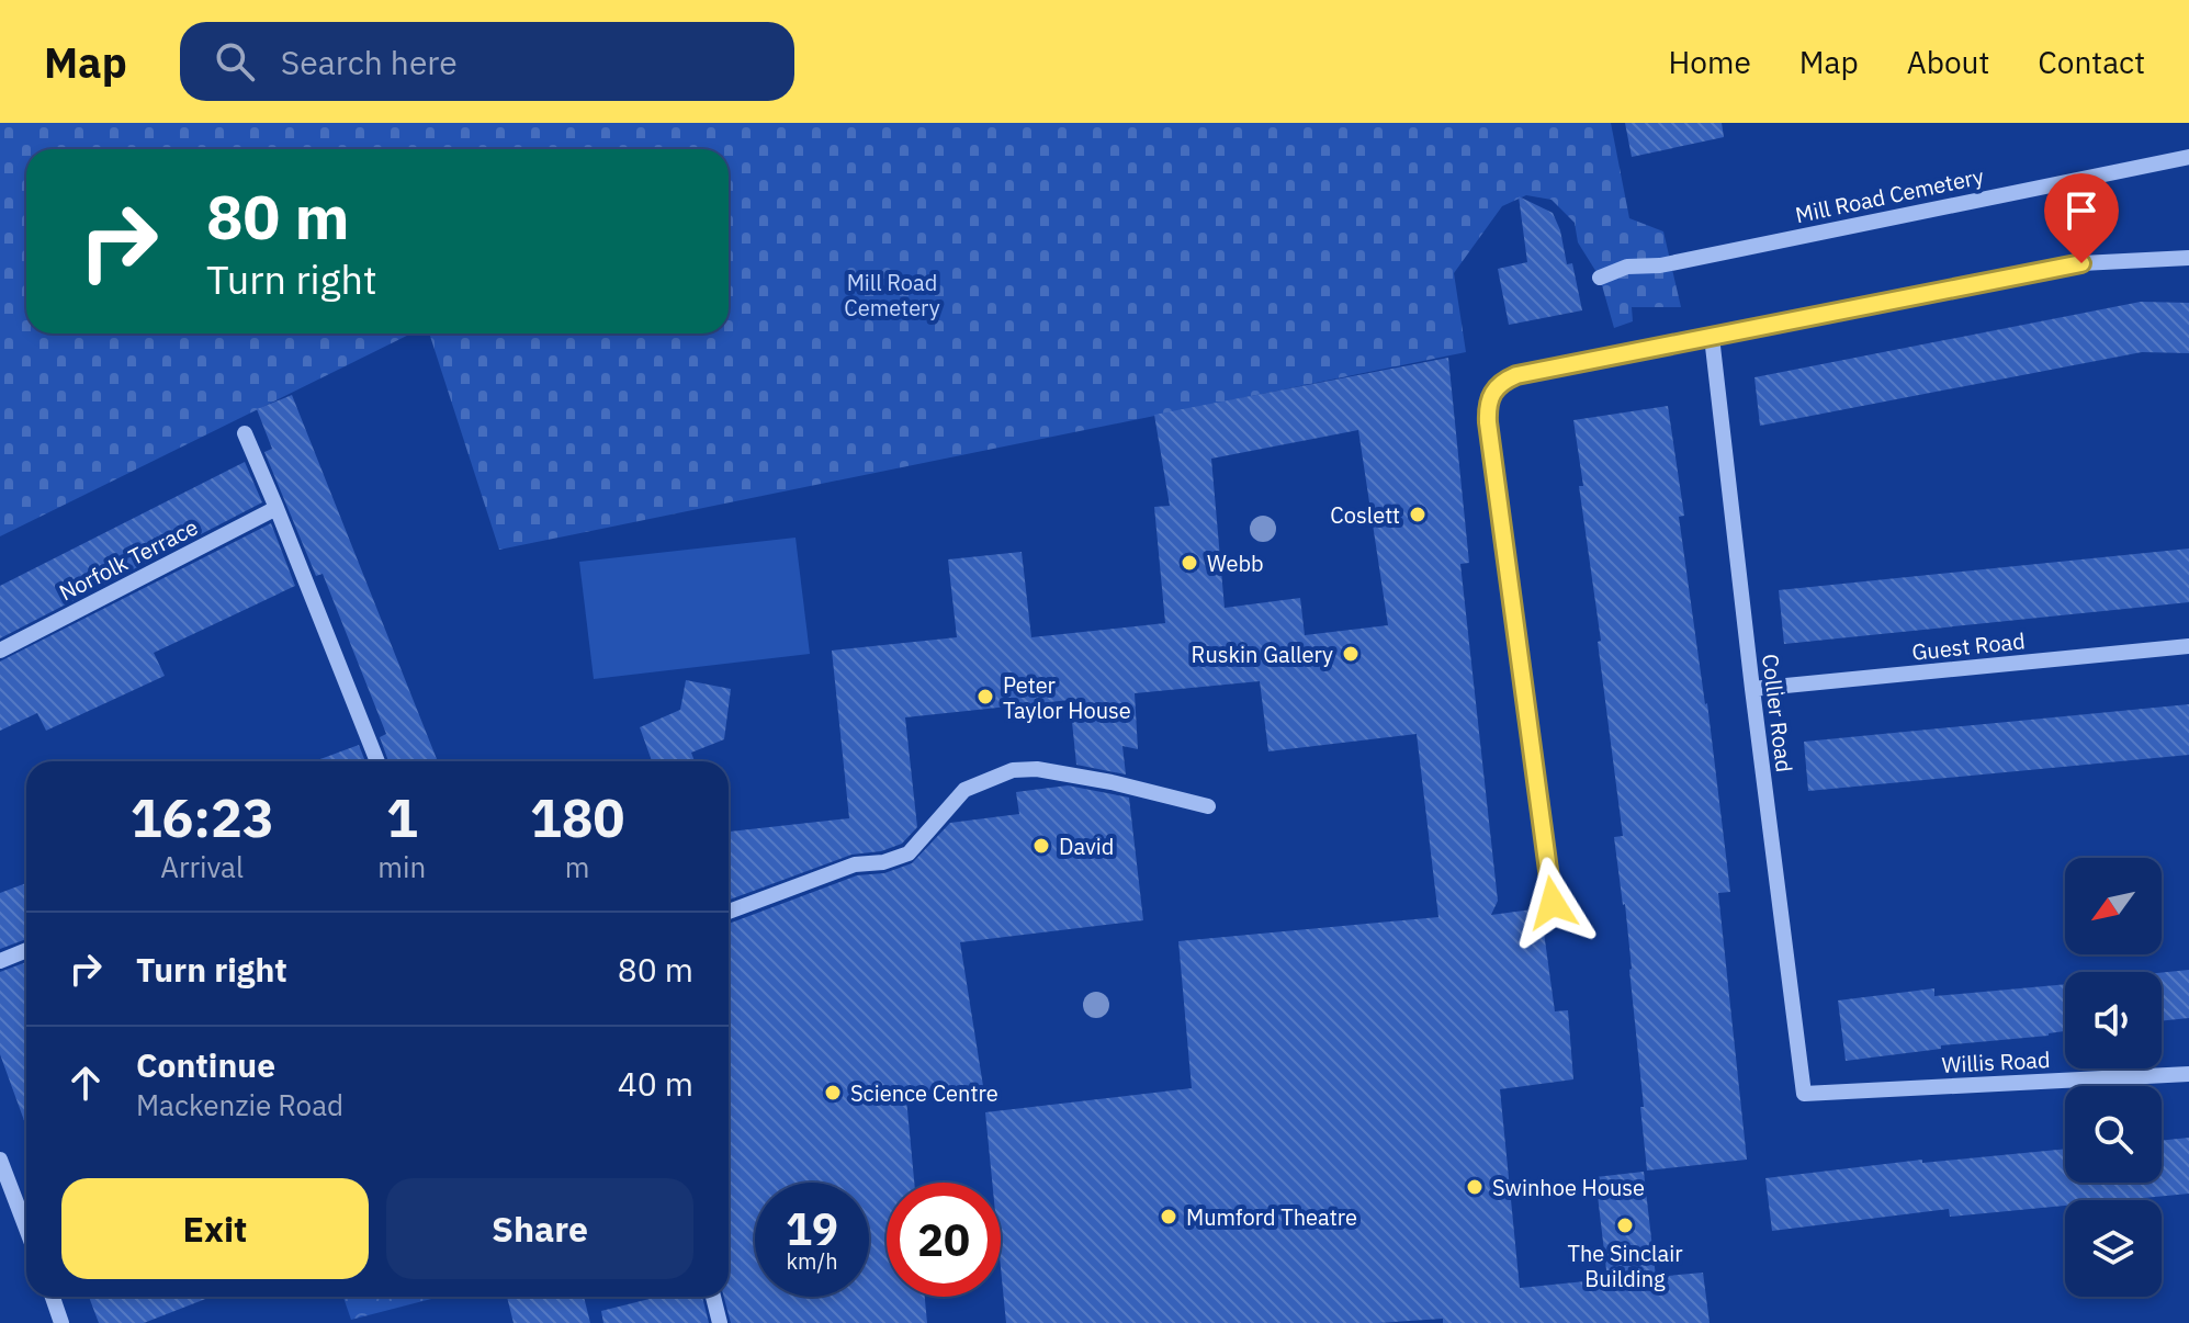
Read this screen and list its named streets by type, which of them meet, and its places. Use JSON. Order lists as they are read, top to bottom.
{
  "streets": {
    "street": [
      "Mill Road Cemetery",
      "Norfolk Terrace",
      "Guest Road",
      "Collier Road",
      "Willis Road"
    ]
  },
  "crossings": [
    ["Guest Road", "Collier Road"],
    ["Collier Road", "Willis Road"]
  ],
  "parks": ["Mill Road Cemetery"],
  "places": [
    "Coslett",
    "Webb",
    "Ruskin Gallery",
    "Peter Taylor House",
    "David",
    "Science Centre",
    "Swinhoe House",
    "Mumford Theatre",
    "The Sinclair Building"
  ],
  "north": "bottom left",
  "page": {
    "header": "Map",
    "search": "Search here",
    "nav": [
      "Home",
      "Map",
      "About",
      "Contact"
    ],
    "turn": ["80 m", "Turn right"],
    "eta": [
      "16:23",
      "Arrival",
      "1",
      "min",
      "180",
      "m"
    ],
    "list": [
      {
        "name": "Turn right",
        "value": "80 m"
      },
      {
        "name": "Continue",
        "note": "Mackenzie Road",
        "value": "40 m"
      }
    ],
    "buttons": ["Exit", "Share"],
    "speed": "19 km/h",
    "limit": "20"
  }
}
